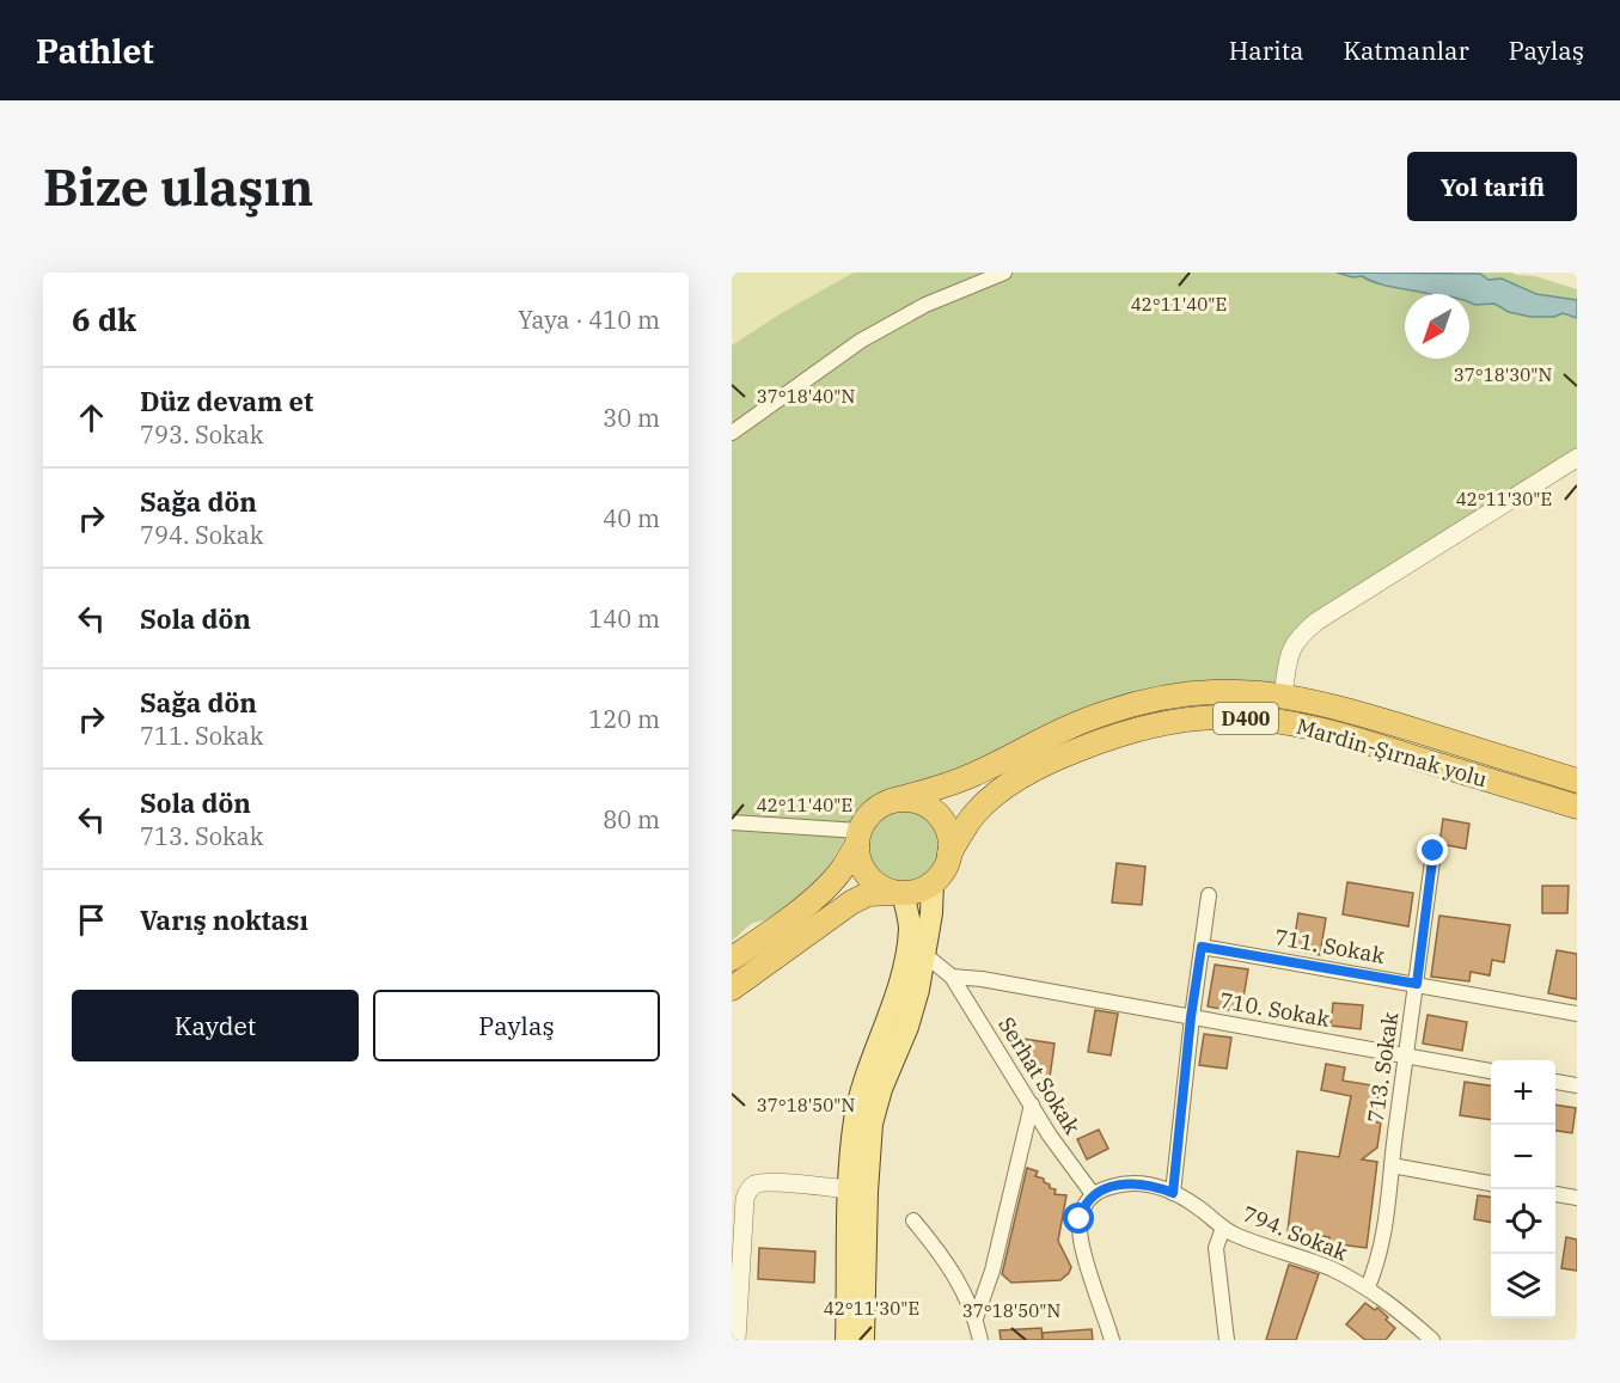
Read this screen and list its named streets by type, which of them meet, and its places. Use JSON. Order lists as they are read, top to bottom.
{
  "streets": {
    "highway": ["D400", "Mardin-Şırnak yolu"],
    "street": [
      "711. Sokak",
      "710. Sokak",
      "713. Sokak",
      "Serhat Sokak",
      "794. Sokak"
    ]
  },
  "crossings": [
    ["711. Sokak", "713. Sokak"],
    ["710. Sokak", "713. Sokak"],
    ["710. Sokak", "Serhat Sokak"],
    ["713. Sokak", "794. Sokak"],
    ["Serhat Sokak", "794. Sokak"]
  ],
  "north": "bottom left",
  "page": {
    "header": "Pathlet",
    "nav": ["Harita", "Katmanlar", "Paylaş"],
    "buttons": [
      "Yol tarifi",
      ["Kaydet", "Paylaş"]
    ],
    "title": "Bize ulaşın",
    "heading": ["6 dk", "Yaya · 410 m"],
    "list": [
      ["Düz devam et", "793. Sokak", "30 m"],
      ["Sağa dön", "794. Sokak", "40 m"],
      ["Sola dön", "140 m"],
      ["Sağa dön", "711. Sokak", "120 m"],
      ["Sola dön", "713. Sokak", "80 m"],
      "Varış noktası"
    ],
    "map_buttons": ["+", "−"]
  },
  "coordinates": [
    "42°11'40\"E",
    "37°18'30\"N",
    "37°18'40\"N",
    "42°11'30\"E",
    "37°18'50\"N"
  ]
}
